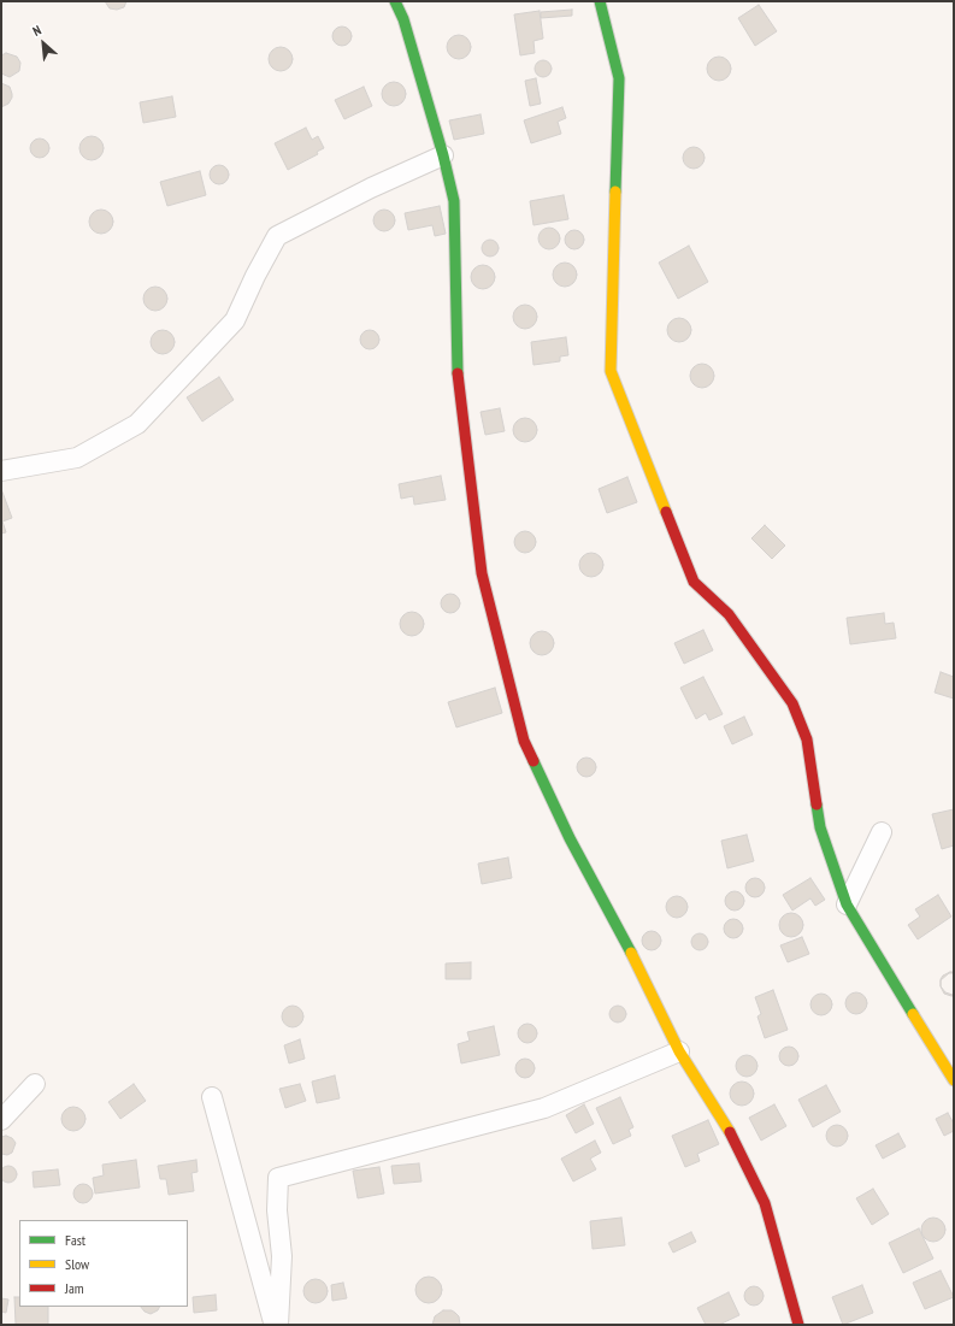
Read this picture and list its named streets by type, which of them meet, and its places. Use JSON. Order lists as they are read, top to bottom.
{
  "legend": ["Fast", "Slow", "Jam"],
  "north": "top left"
}
